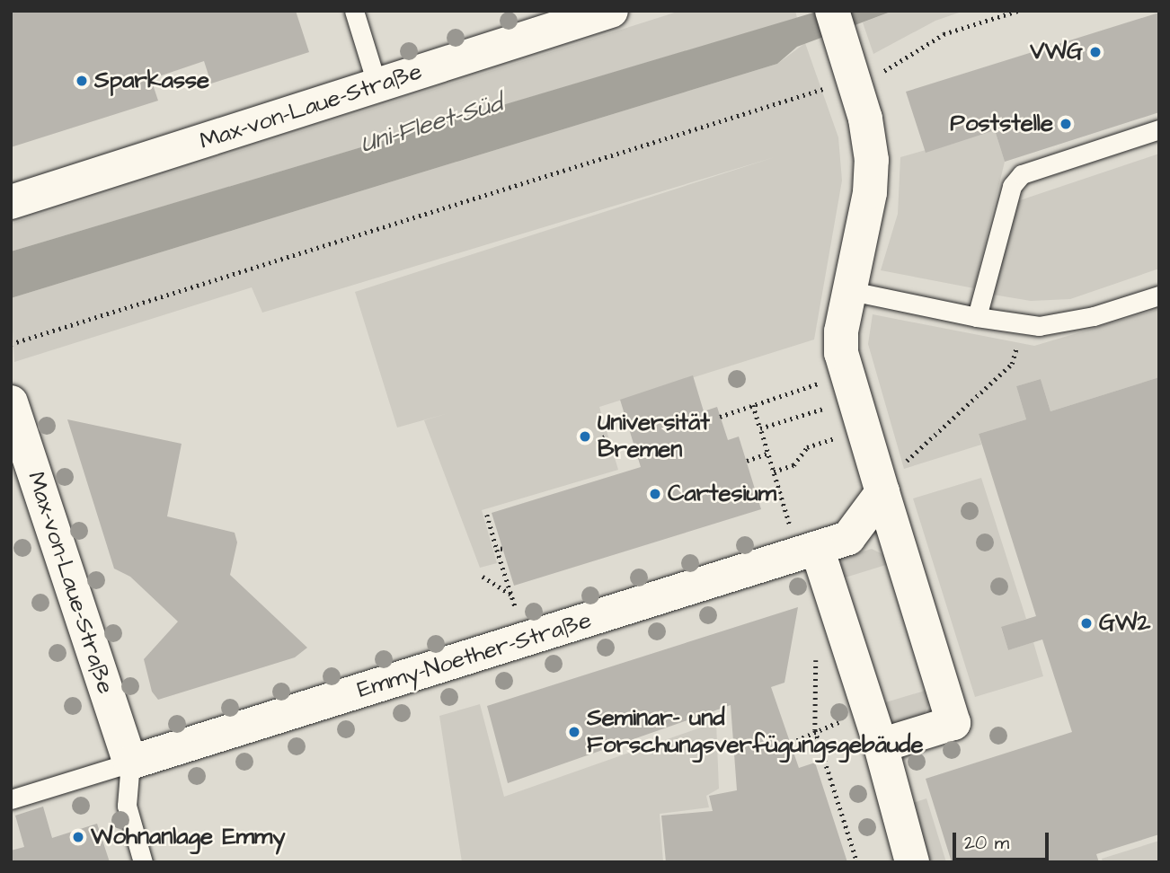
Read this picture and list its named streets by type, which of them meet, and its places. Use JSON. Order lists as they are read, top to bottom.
{
  "streets": {
    "street": ["Max-von-Laue-Straße", "Emmy-Noether-Straße"]
  },
  "crossings": [
    ["Max-von-Laue-Straße", "Emmy-Noether-Straße"]
  ],
  "water": ["Uni-Fleet-Süd"],
  "places": [
    "VWG",
    "Sparkasse",
    "Poststelle",
    "Universität Bremen",
    "Cartesium",
    "GW2",
    "Seminar- und Forschungsverfügungsgebäude",
    "Wohnanlage Emmy"
  ],
  "scale_bar": "20 m"
}
